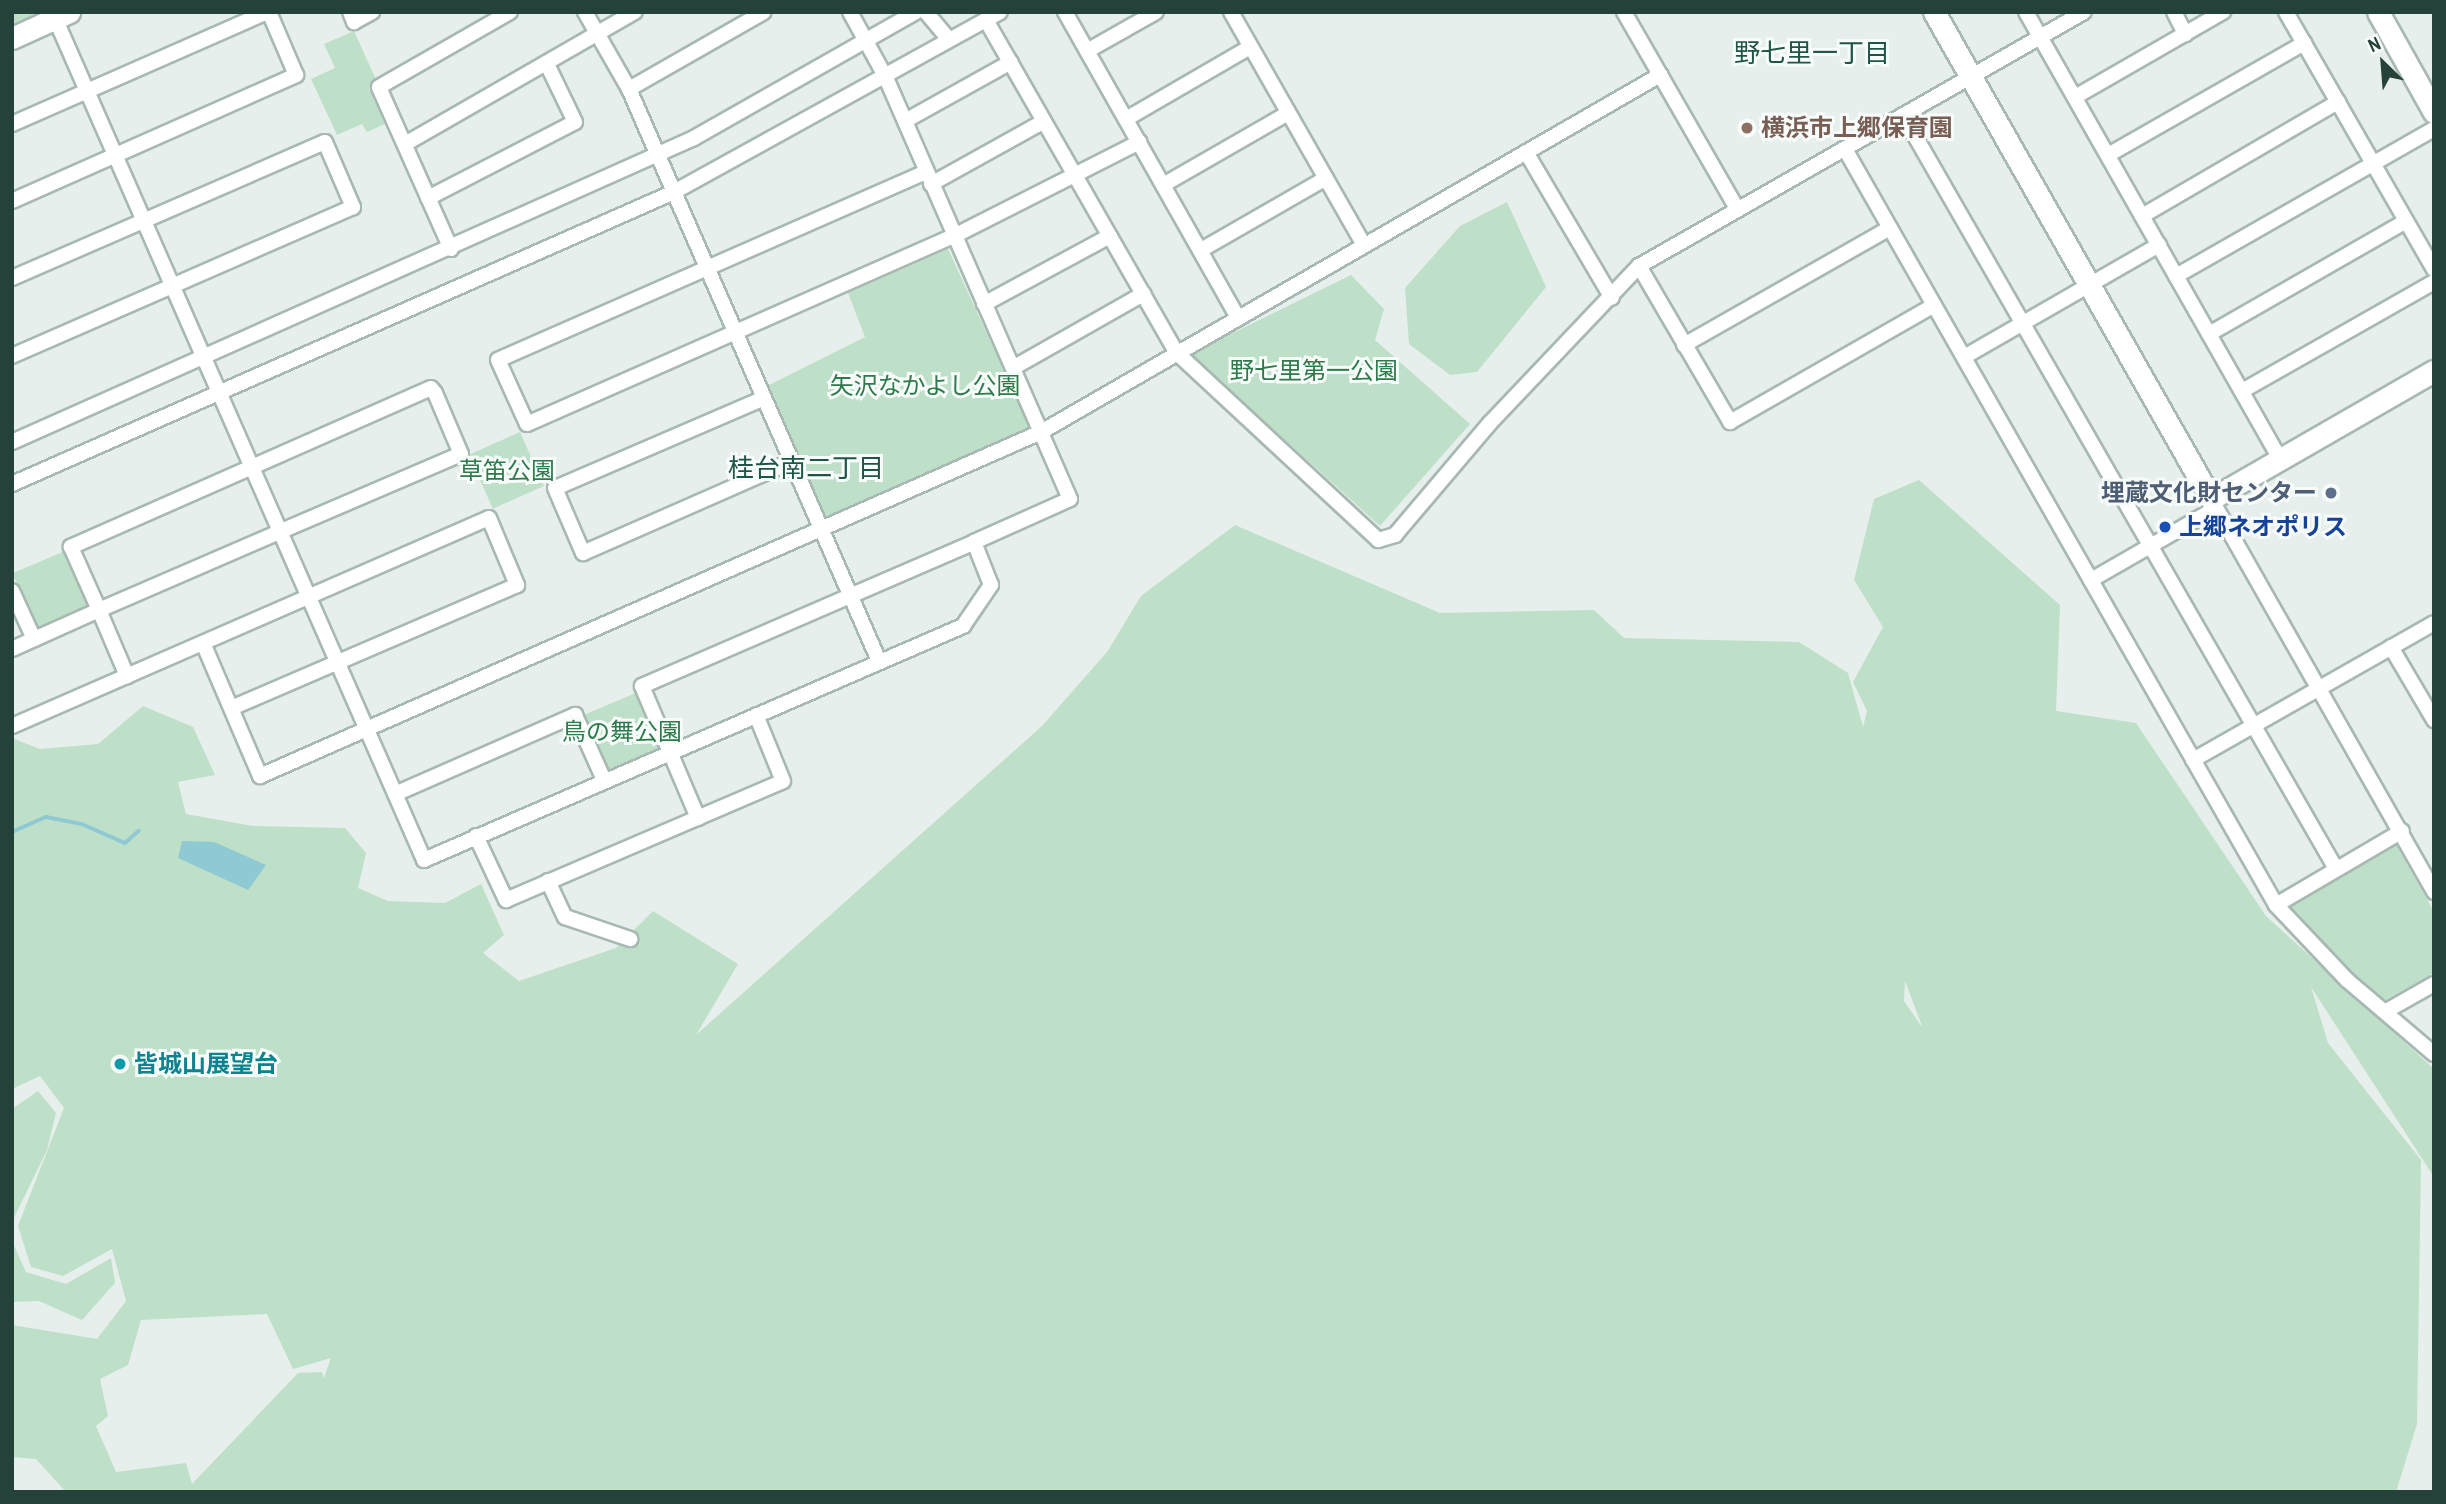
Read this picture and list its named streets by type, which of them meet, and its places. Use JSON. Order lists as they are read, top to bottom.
{
  "districts": ["野七里一丁目", "桂台南二丁目"],
  "parks": [
    "野七里第一公園",
    "矢沢なかよし公園",
    "草笛公園",
    "鳥の舞公園"
  ],
  "places": [
    "横浜市上郷保育園",
    "埋蔵文化財センター",
    "上郷ネオポリス",
    "皆城山展望台"
  ],
  "north": "top left"
}
